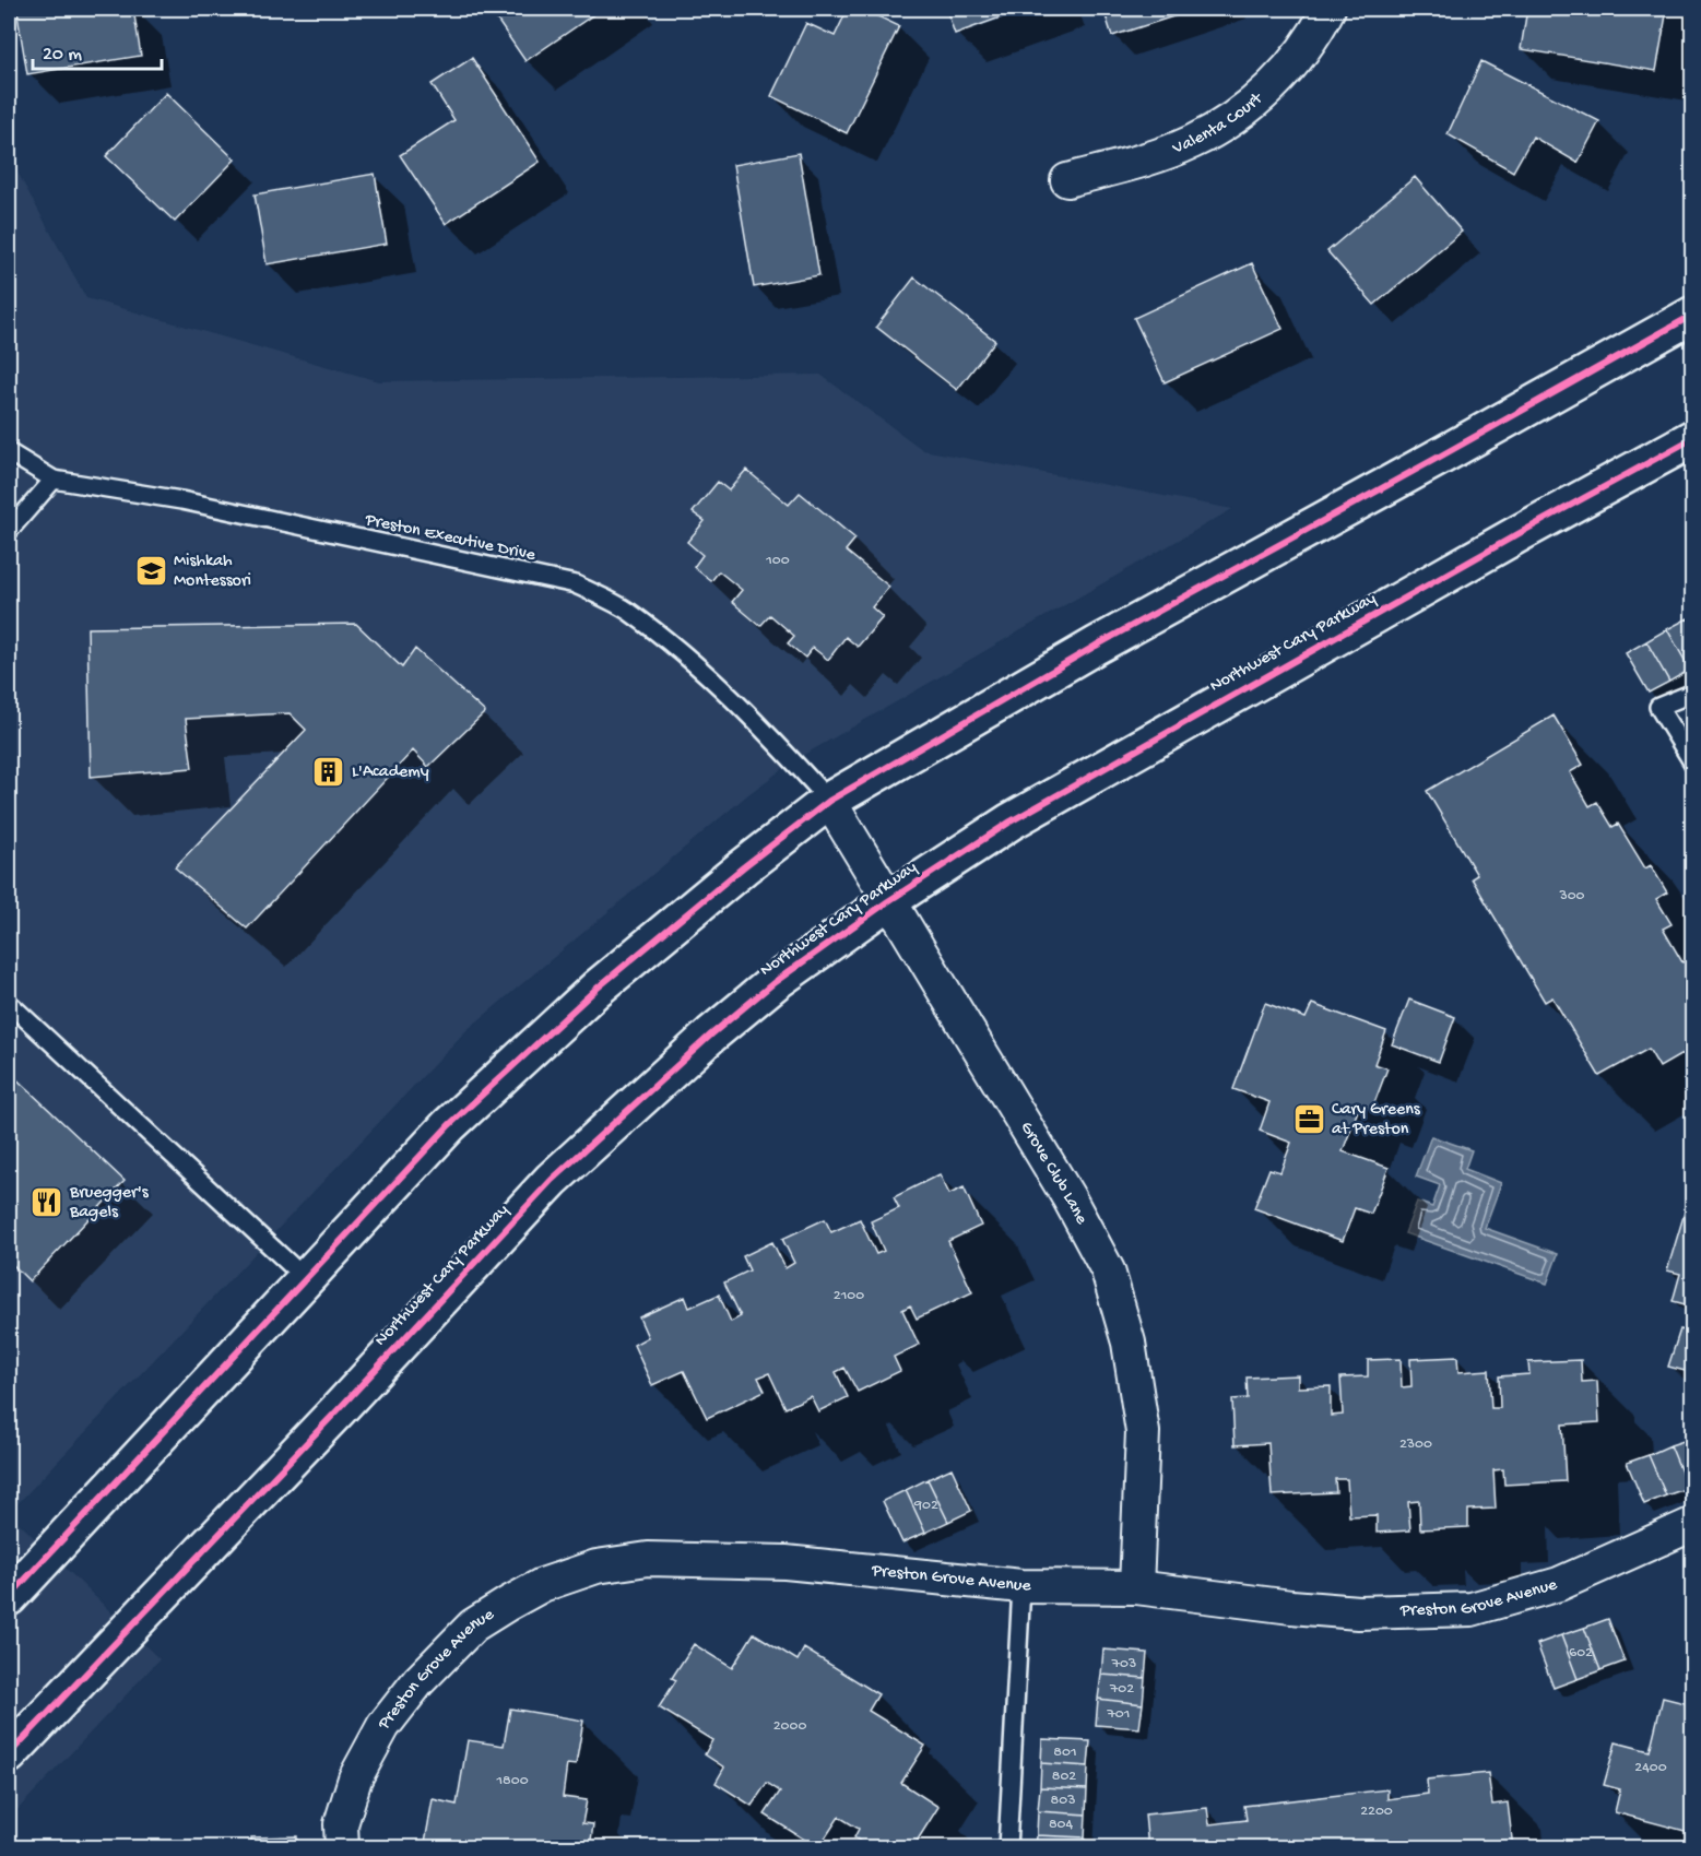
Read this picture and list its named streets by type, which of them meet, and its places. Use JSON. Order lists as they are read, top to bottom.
{
  "streets": {
    "main road": ["Northwest Cary Parkway"],
    "street": ["Valenta Court", "Grove Club Lane", "Preston Grove Avenue"],
    "lane": ["Preston Executive Drive"]
  },
  "crossings": [
    ["Preston Executive Drive", "Grove Club Lane"],
    ["Northwest Cary Parkway", "Grove Club Lane"],
    ["Grove Club Lane", "Preston Grove Avenue"]
  ],
  "places": {
    "school or university": ["Mishkah Montessori"],
    "building": ["L'Academy"],
    "office": ["Cary Greens at Preston"],
    "restaurant": ["Bruegger's Bagels"]
  },
  "house_numbers": [
    "100",
    "300",
    "2100",
    "2300",
    "902",
    "602",
    "703",
    "702",
    "701",
    "2000",
    "801",
    "2400",
    "802",
    "1800",
    "803",
    "2200",
    "804"
  ],
  "scale_bar": "20 m"
}
